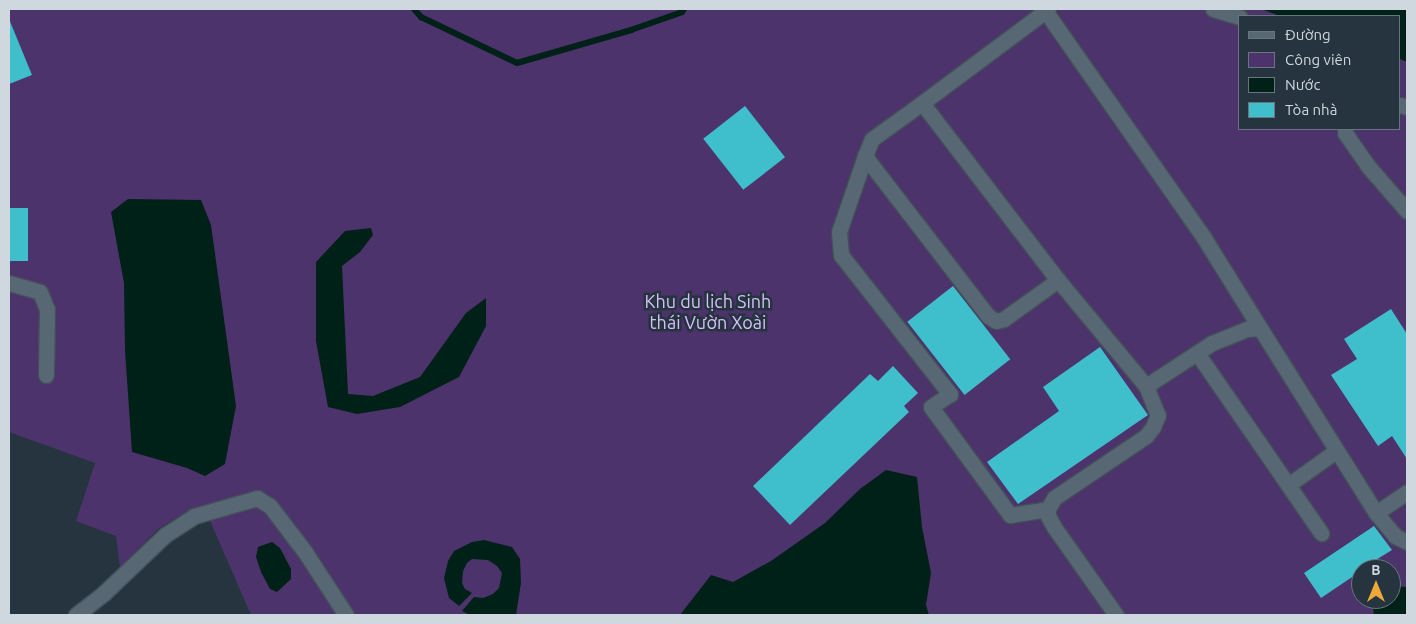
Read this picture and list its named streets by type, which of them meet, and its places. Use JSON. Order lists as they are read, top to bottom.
{
  "parks": ["Khu du lịch Sinh thái Vườn Xoài"],
  "legend": [
    "Đường",
    "Công viên",
    "Nước",
    "Tòa nhà"
  ],
  "north": "top"
}
